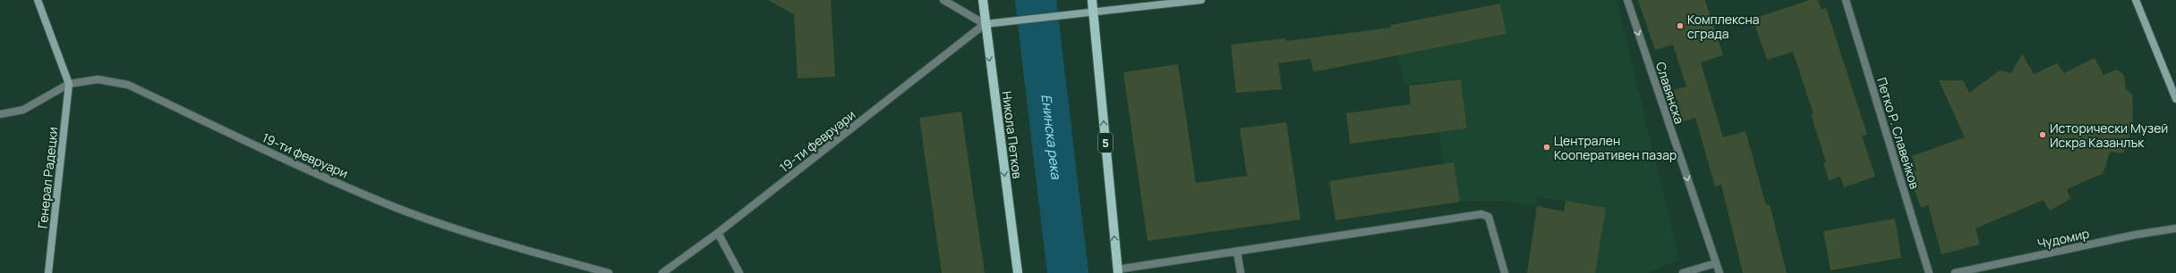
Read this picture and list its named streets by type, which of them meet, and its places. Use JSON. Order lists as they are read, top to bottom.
{
  "streets": {
    "main road": ["Никола Петков", "5"],
    "street": [
      "Славянска",
      "Петко Р. Славейков",
      "19-ти февруари",
      "Генерал Радецки",
      "Чудомир"
    ]
  },
  "crossings": [
    ["Никола Петков", "19-ти февруари"],
    ["19-ти февруари", "Генерал Радецки"]
  ],
  "one_way": ["Славянска", "Никола Петков"],
  "water": ["Енинска река"],
  "places": ["Комплексна сграда", "Исторически Музей Искра Казанлък", "Централен Кооперативен пазар"]
}
